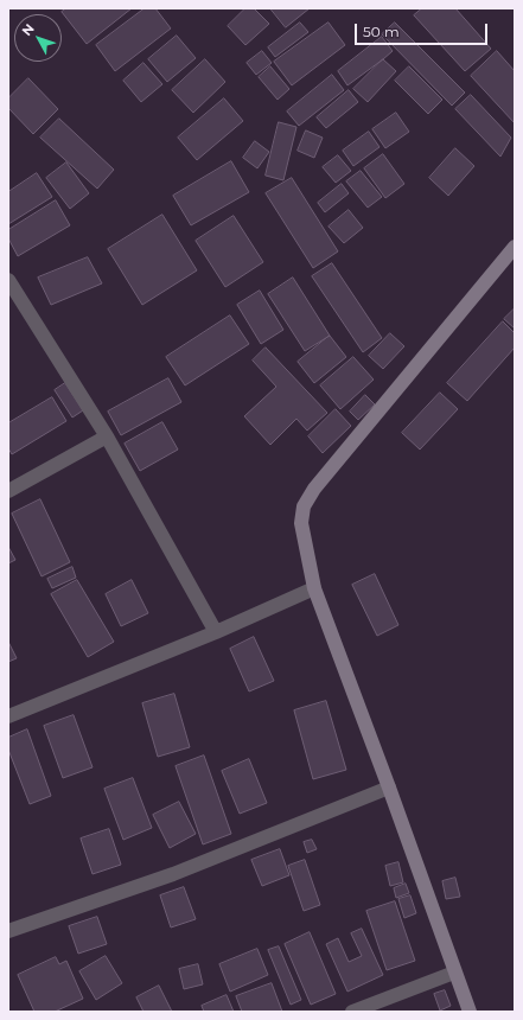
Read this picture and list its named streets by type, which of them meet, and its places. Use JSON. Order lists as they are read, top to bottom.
{
  "scale_bar": "50 m",
  "north": "top left"
}
